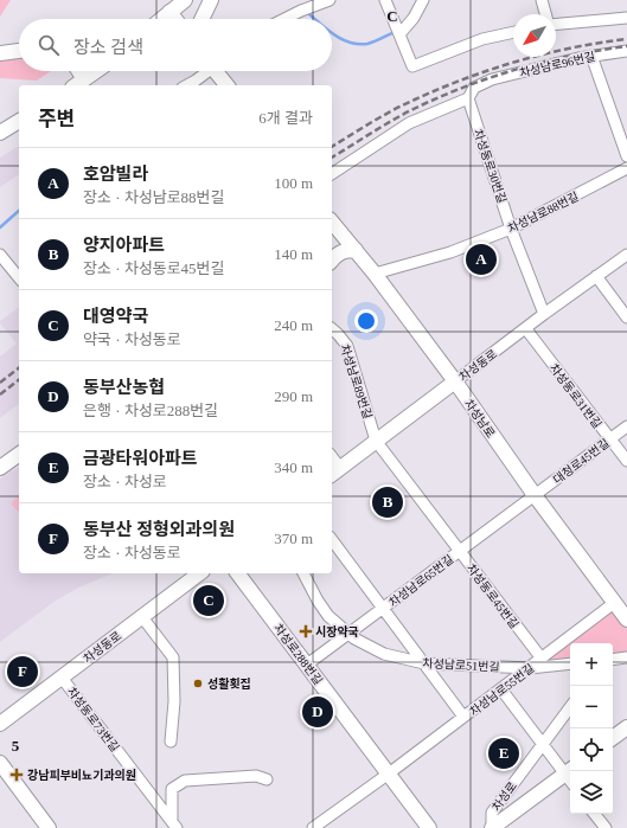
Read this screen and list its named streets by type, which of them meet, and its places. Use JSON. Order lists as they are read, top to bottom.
{
  "streets": {
    "street": [
      "차성남로96번길",
      "차성동로30번길",
      "차성남로88번길",
      "차성동로",
      "차성남로89번길",
      "차성동로31번길",
      "차성남로",
      "대청로45번길",
      "차성남로65번길",
      "차성동로45번길",
      "차성로288번길",
      "차성남로51번길",
      "차성남로55번길",
      "차성동로73번길",
      "차성로"
    ]
  },
  "crossings": [
    ["차성남로96번길", "차성동로30번길"],
    ["차성동로30번길", "차성남로88번길"],
    ["차성동로30번길", "차성동로"],
    ["차성남로88번길", "차성남로"],
    ["차성동로", "차성남로89번길"],
    ["차성동로", "차성동로31번길"],
    ["차성동로", "차성남로"],
    ["차성동로", "차성동로45번길"],
    ["차성동로", "차성동로73번길"],
    ["차성남로89번길", "차성동로45번길"],
    ["차성동로31번길", "대청로45번길"],
    ["차성남로", "대청로45번길"],
    ["차성남로", "차성남로65번길"],
    ["차성남로", "차성남로55번길"],
    ["대청로45번길", "차성남로65번길"],
    ["차성남로65번길", "차성동로45번길"],
    ["차성남로65번길", "차성로288번길"],
    ["차성남로65번길", "차성남로51번길"],
    ["차성동로45번길", "차성남로55번길"],
    ["차성로288번길", "차성남로55번길"],
    ["차성남로51번길", "차성남로55번길"]
  ],
  "places": {
    "health": ["시장약국", "강남피부비뇨기과의원"],
    "other": ["성활횟집"]
  },
  "north": "bottom left",
  "page": {
    "search": "장소 검색",
    "heading": ["주변", "6개 결과"],
    "list": [
      {
        "mark": "A",
        "name": "호암빌라",
        "note": "장소 · 차성남로88번길",
        "value": "100 m"
      },
      {
        "mark": "B",
        "name": "양지아파트",
        "note": "장소 · 차성동로45번길",
        "value": "140 m"
      },
      {
        "mark": "C",
        "name": "대영약국",
        "note": "약국 · 차성동로",
        "value": "240 m"
      },
      {
        "mark": "D",
        "name": "동부산농협",
        "note": "은행 · 차성로288번길",
        "value": "290 m"
      },
      {
        "mark": "E",
        "name": "금광타워아파트",
        "note": "장소 · 차성로",
        "value": "340 m"
      },
      {
        "mark": "F",
        "name": "동부산 정형외과의원",
        "note": "장소 · 차성동로",
        "value": "370 m"
      }
    ],
    "pins": [
      "A",
      "B",
      "C",
      "F",
      "D",
      "E"
    ],
    "map_buttons": ["+", "−"]
  },
  "grid": {
    "columns": ["C"],
    "rows": ["5"]
  }
}
